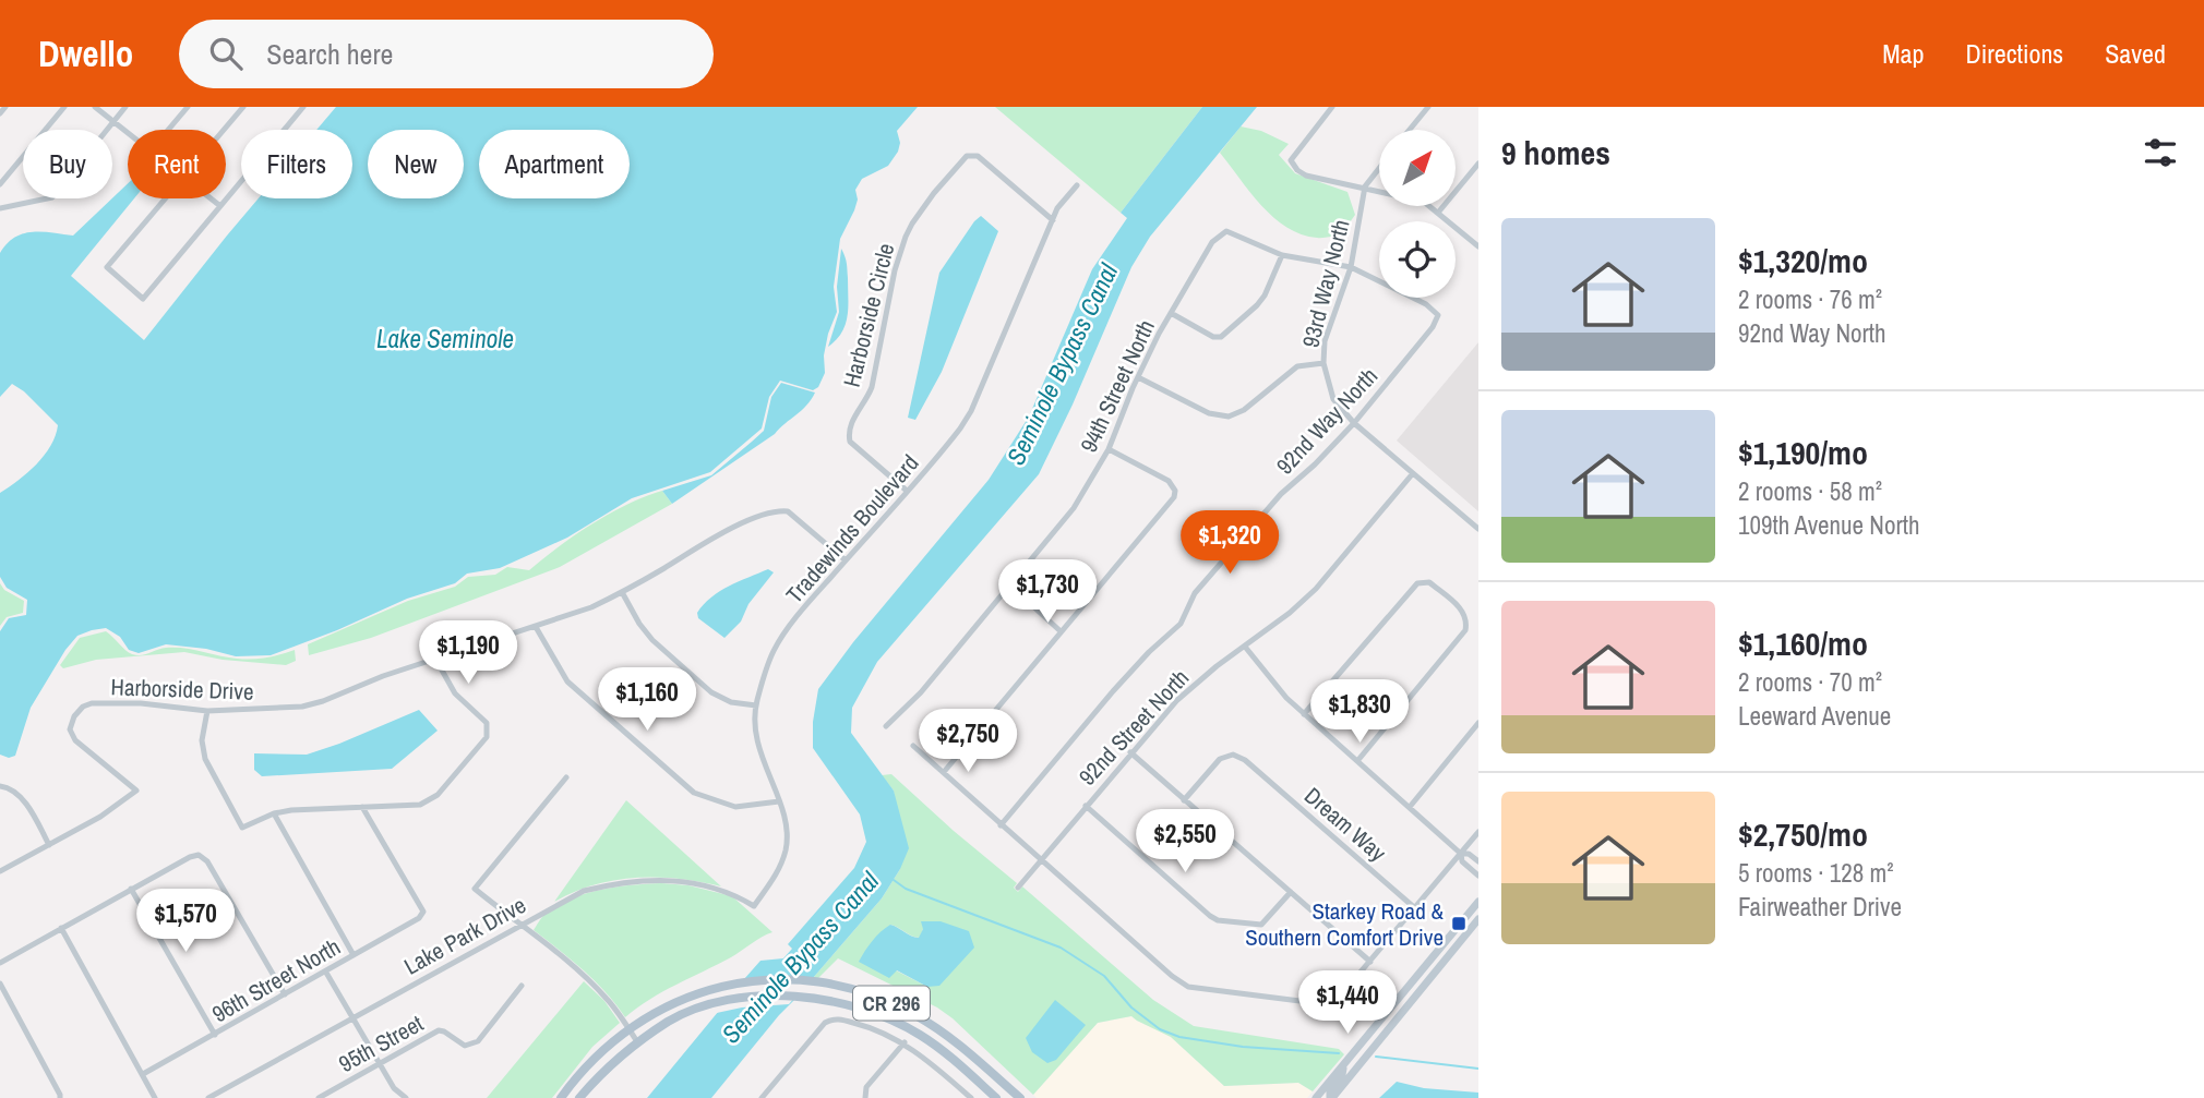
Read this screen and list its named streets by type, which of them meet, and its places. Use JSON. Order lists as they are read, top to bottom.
{
  "streets": {
    "main road": ["CR 296"],
    "street": [
      "93rd Way North",
      "Harborside Circle",
      "94th Street North",
      "92nd Way North",
      "Tradewinds Boulevard",
      "Harborside Drive",
      "92nd Street North",
      "Dream Way",
      "Lake Park Drive",
      "96th Street North",
      "95th Street"
    ]
  },
  "crossings": [
    ["93rd Way North", "92nd Way North"],
    ["93rd Way North", "92nd Street North"],
    ["Harborside Circle", "Tradewinds Boulevard"],
    ["Tradewinds Boulevard", "Harborside Drive"],
    ["Tradewinds Boulevard", "Lake Park Drive"]
  ],
  "water": ["Lake Seminole", "Seminole Bypass Canal"],
  "places": {
    "transit": ["Starkey Road & Southern Comfort Drive"]
  },
  "north": "top right",
  "page": {
    "header": "Dwello",
    "search": "Search here",
    "nav": ["Map", "Directions", "Saved"],
    "heading": "9 homes",
    "chip": [
      "Buy",
      "Rent",
      "Filters",
      "New",
      "Apartment"
    ],
    "list": [
      {
        "name": "$1,320/mo",
        "note": "2 rooms · 76 m² · 92nd Way North"
      },
      {
        "name": "$1,190/mo",
        "note": "2 rooms · 58 m² · 109th Avenue North"
      },
      {
        "name": "$1,160/mo",
        "note": "2 rooms · 70 m² · Leeward Avenue"
      },
      {
        "name": "$2,750/mo",
        "note": "5 rooms · 128 m² · Fairweather Drive"
      }
    ],
    "price": [
      "$1,320",
      "$1,730",
      "$1,190",
      "$1,160",
      "$1,830",
      "$2,750",
      "$2,550",
      "$1,570",
      "$1,440"
    ]
  }
}
